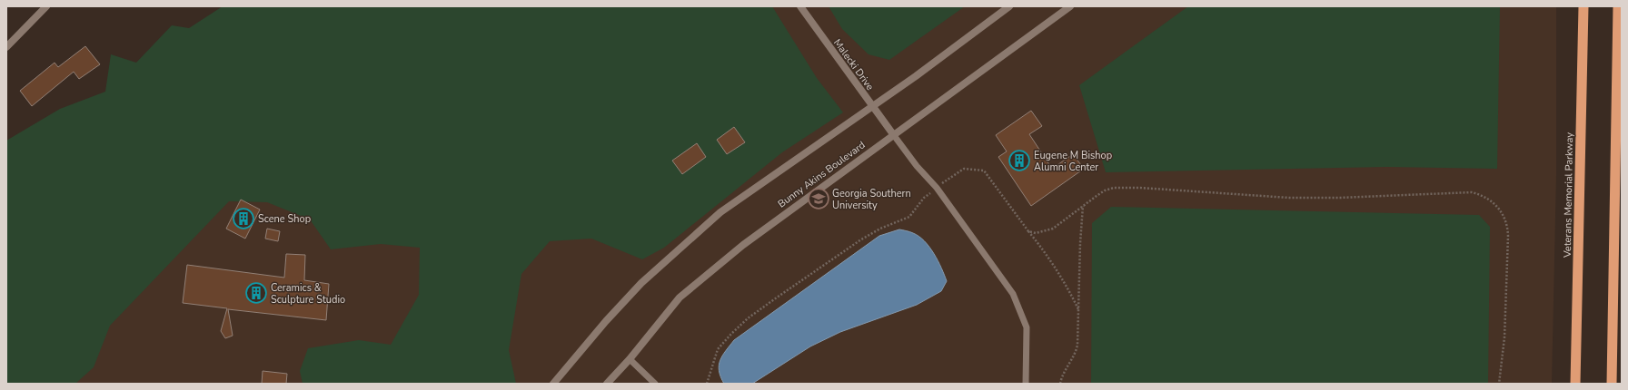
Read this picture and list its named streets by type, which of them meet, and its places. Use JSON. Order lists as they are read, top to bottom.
{
  "streets": {
    "highway": ["Veterans Memorial Parkway"],
    "street": ["Malecki Drive", "Bunny Akins Boulevard"]
  },
  "crossings": [
    ["Malecki Drive", "Bunny Akins Boulevard"]
  ],
  "places": {
    "building": ["Eugene M Bishop Alumni Center", "Scene Shop", "Ceramics & Sculpture Studio"],
    "school or university": ["Georgia Southern University"]
  }
}
